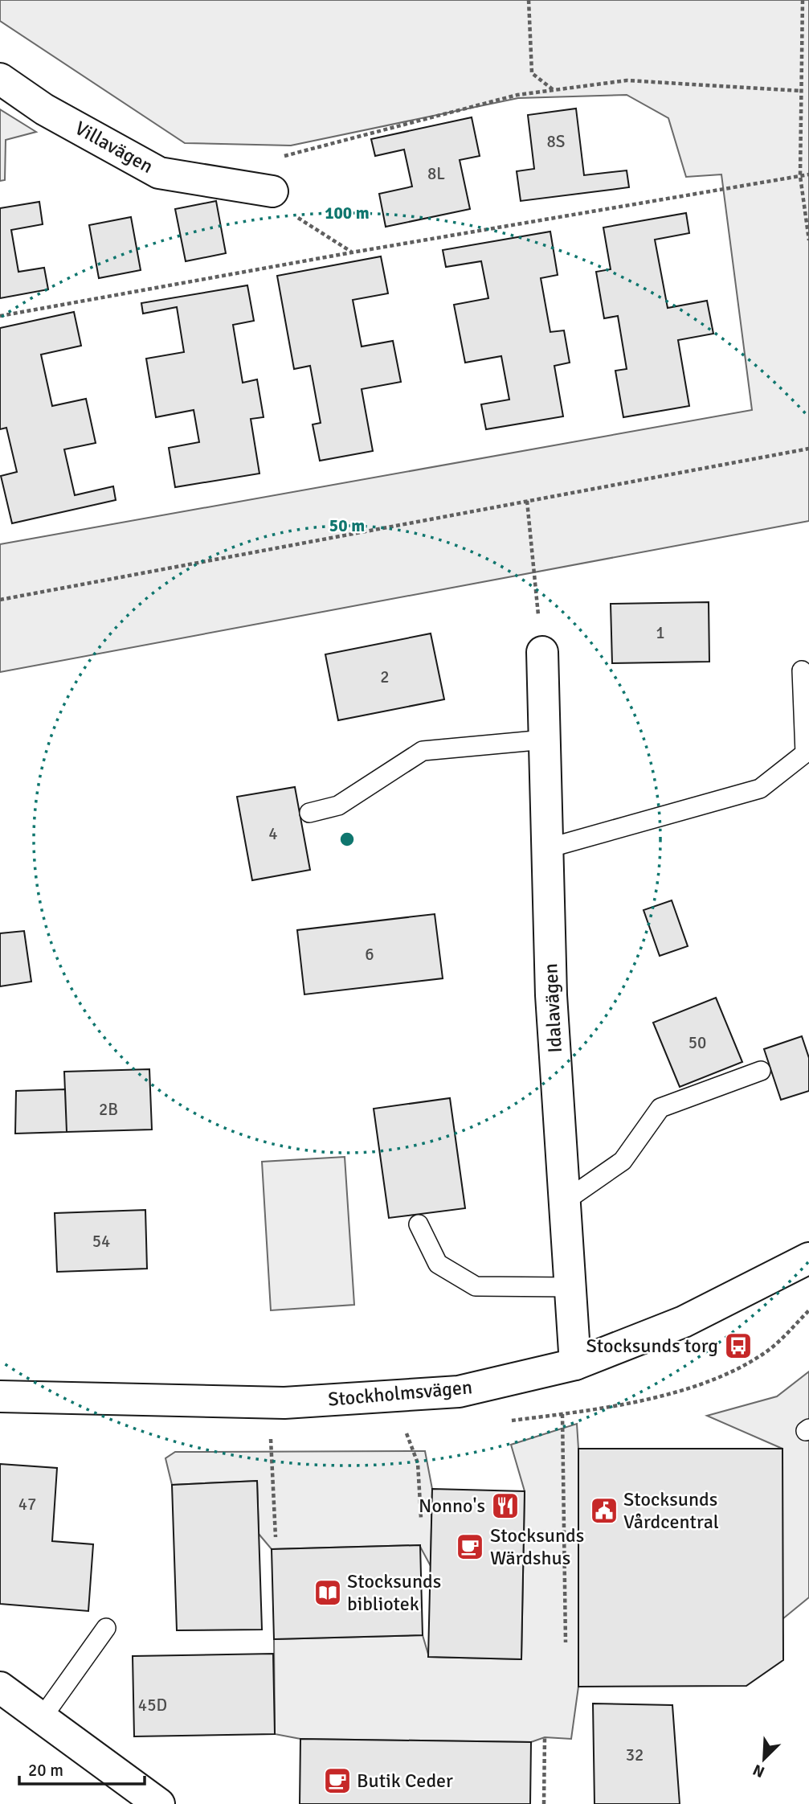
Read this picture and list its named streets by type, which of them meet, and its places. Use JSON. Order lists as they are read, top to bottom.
{
  "streets": {
    "street": ["Villavägen", "Idalavägen", "Stockholmsvägen"]
  },
  "crossings": [
    ["Idalavägen", "Stockholmsvägen"]
  ],
  "places": {
    "bus stop": ["Stocksunds torg"],
    "restaurant": ["Nonno's"],
    "public building": ["Stocksunds Vårdcentral"],
    "cafe": ["Stocksunds Wärdshus", "Butik Ceder"],
    "library": ["Stocksunds bibliotek"]
  },
  "house_numbers": [
    "8S",
    "8L",
    "1",
    "2",
    "4",
    "6",
    "50",
    "2B",
    "54",
    "47",
    "45D",
    "32"
  ],
  "scale_bar": "20 m",
  "north": "bottom left",
  "rings": ["100 m", "50 m"]
}
